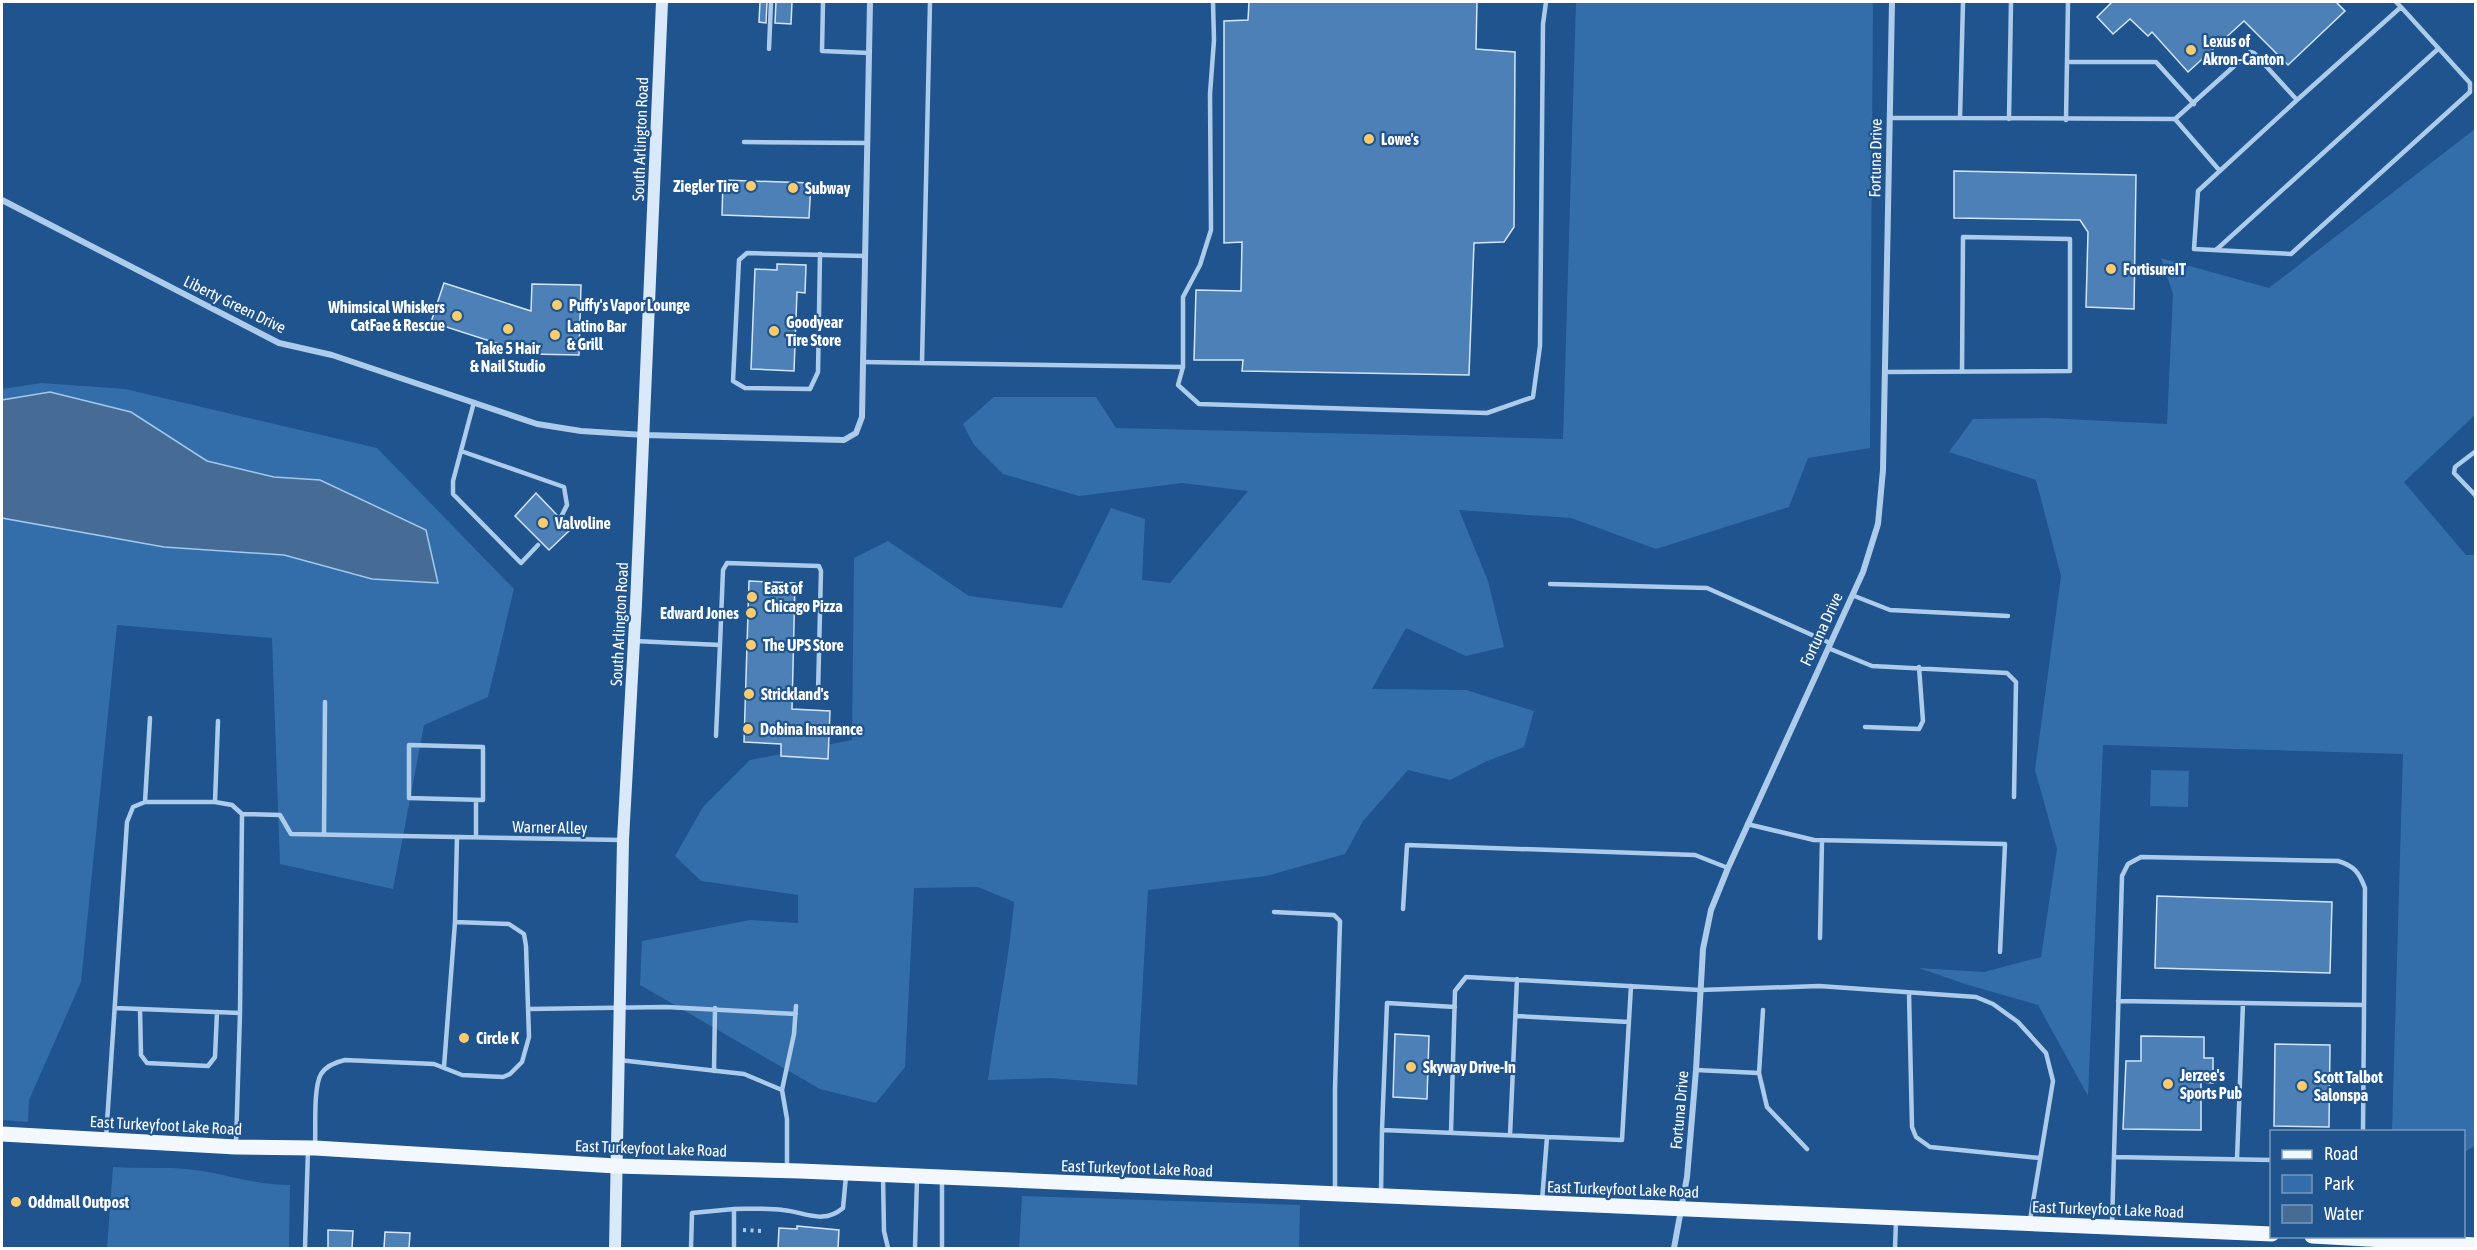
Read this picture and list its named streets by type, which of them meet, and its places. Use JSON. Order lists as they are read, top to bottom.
{
  "streets": {
    "main road": ["South Arlington Road", "East Turkeyfoot Lake Road"],
    "street": ["Fortuna Drive", "Liberty Green Drive"],
    "lane": ["Warner Alley"]
  },
  "crossings": [
    ["South Arlington Road", "Liberty Green Drive"],
    ["South Arlington Road", "Warner Alley"],
    ["South Arlington Road", "East Turkeyfoot Lake Road"],
    ["Fortuna Drive", "East Turkeyfoot Lake Road"]
  ],
  "places": [
    "Lexus of Akron-Canton",
    "Lowe's",
    "Ziegler Tire",
    "Subway",
    "FortisureIT",
    "Puffy's Vapor Lounge",
    "Whimsical Whiskers CatFae & Rescue",
    "Take 5 Hair & Nail Studio",
    "Goodyear Tire Store",
    "Latino Bar & Grill",
    "Valvoline",
    "East of Chicago Pizza",
    "Edward Jones",
    "The UPS Store",
    "Strickland's",
    "Dobina Insurance",
    "Circle K",
    "Skyway Drive-In",
    "Jerzee's Sports Pub",
    "Scott Talbot Salonspa",
    "Oddmall Outpost"
  ],
  "legend": ["Road", "Park", "Water"]
}
